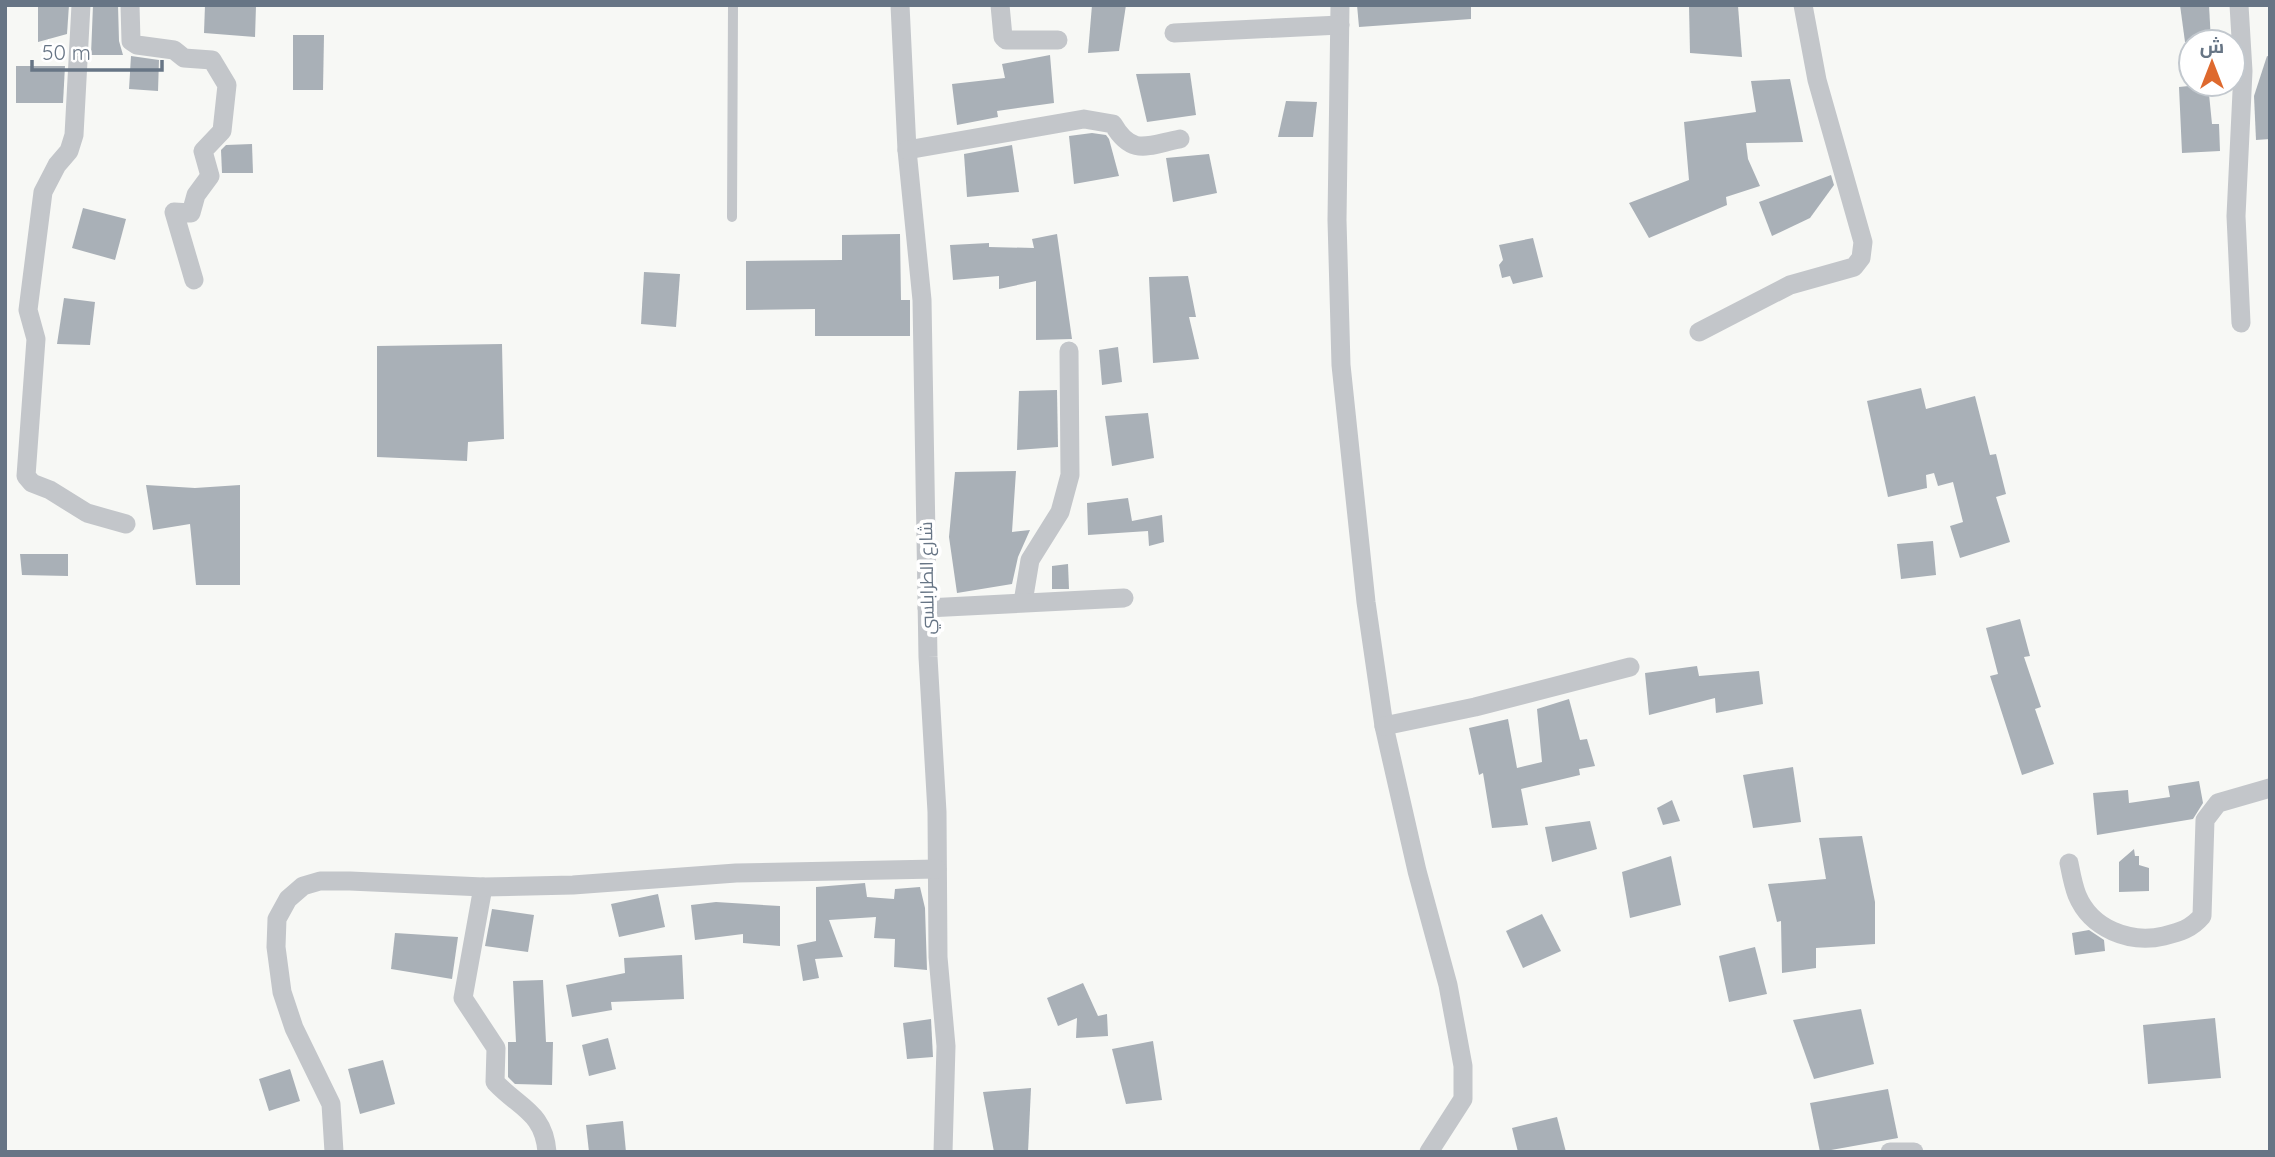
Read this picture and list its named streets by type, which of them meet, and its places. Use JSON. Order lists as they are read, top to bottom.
{
  "streets": {
    "street": ["شارع الطرابلسي"]
  },
  "scale_bar": "50 m",
  "north": "top"
}
